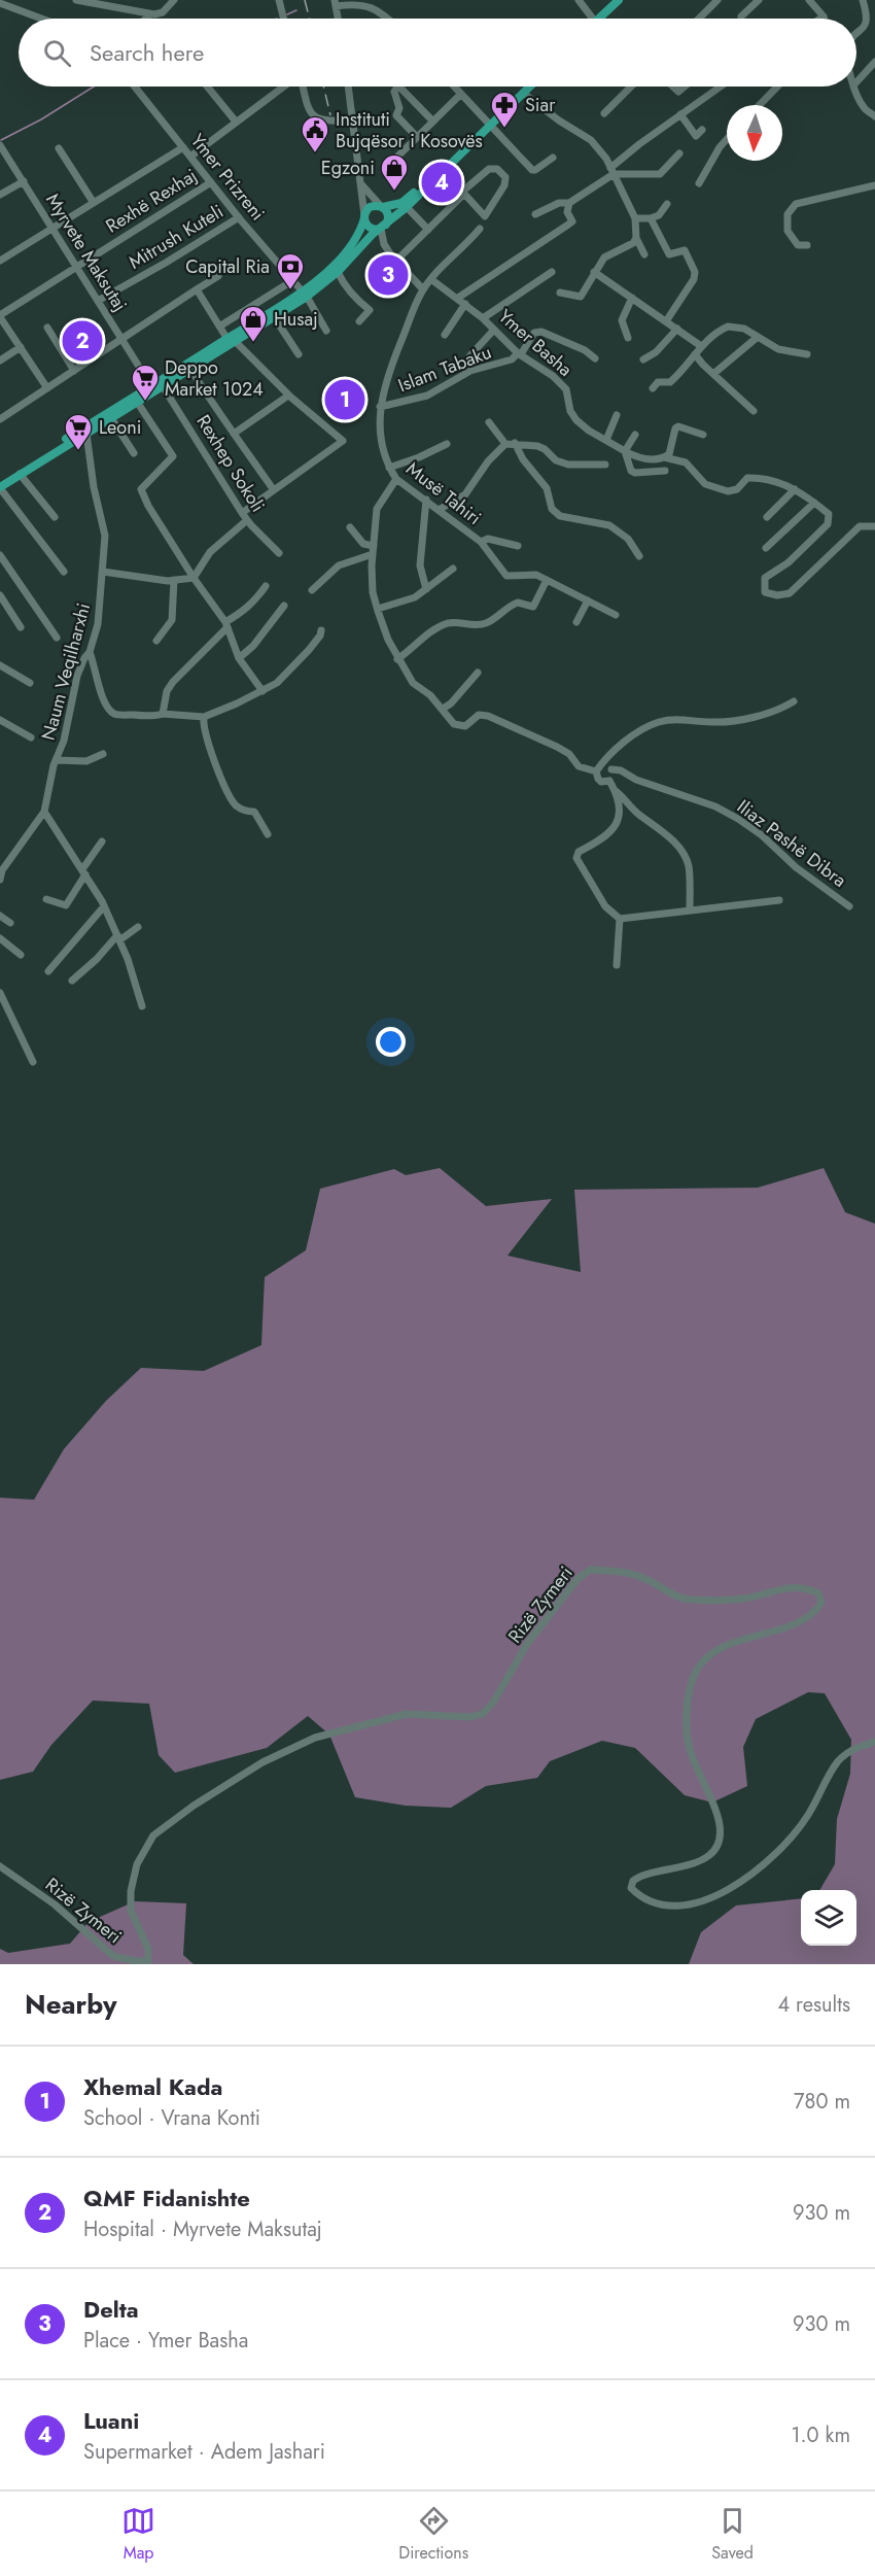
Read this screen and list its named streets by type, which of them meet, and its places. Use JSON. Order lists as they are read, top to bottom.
{
  "streets": {
    "street": [
      "Ymer Prizreni",
      "Rexhë Rexhaj",
      "Mitrush Kuteli",
      "Myrvete Maksutaj",
      "Ymer Basha",
      "Islam Tabaku",
      "Rexhep Sokoli",
      "Musë Tahiri",
      "Naum Veqilharxhi",
      "Iliaz Pashë Dibra",
      "Rizë Zymeri"
    ]
  },
  "crossings": [
    ["Ymer Prizreni", "Rexhë Rexhaj"],
    ["Ymer Prizreni", "Mitrush Kuteli"],
    ["Rexhë Rexhaj", "Myrvete Maksutaj"],
    ["Mitrush Kuteli", "Myrvete Maksutaj"],
    ["Ymer Basha", "Islam Tabaku"],
    ["Islam Tabaku", "Musë Tahiri"]
  ],
  "places": {
    "pharmacy": ["Siar"],
    "public building": ["Instituti Bujqësor i Kosovës"],
    "shop": ["Egzoni", "Husaj"],
    "bank": ["Capital Ria"],
    "supermarket": ["Deppo Market 1024", "Leoni"]
  },
  "north": "bottom",
  "page": {
    "search": "Search here",
    "pins": [
      "4",
      "3",
      "2",
      "1"
    ],
    "heading": ["Nearby", "4 results"],
    "list": [
      {
        "mark": "1",
        "name": "Xhemal Kada",
        "note": "School · Vrana Konti",
        "value": "780 m"
      },
      {
        "mark": "2",
        "name": "QMF Fidanishte",
        "note": "Hospital · Myrvete Maksutaj",
        "value": "930 m"
      },
      {
        "mark": "3",
        "name": "Delta",
        "note": "Place · Ymer Basha",
        "value": "930 m"
      },
      {
        "mark": "4",
        "name": "Luani",
        "note": "Supermarket · Adem Jashari",
        "value": "1.0 km"
      }
    ],
    "nav": ["Map", "Directions", "Saved"]
  }
}
